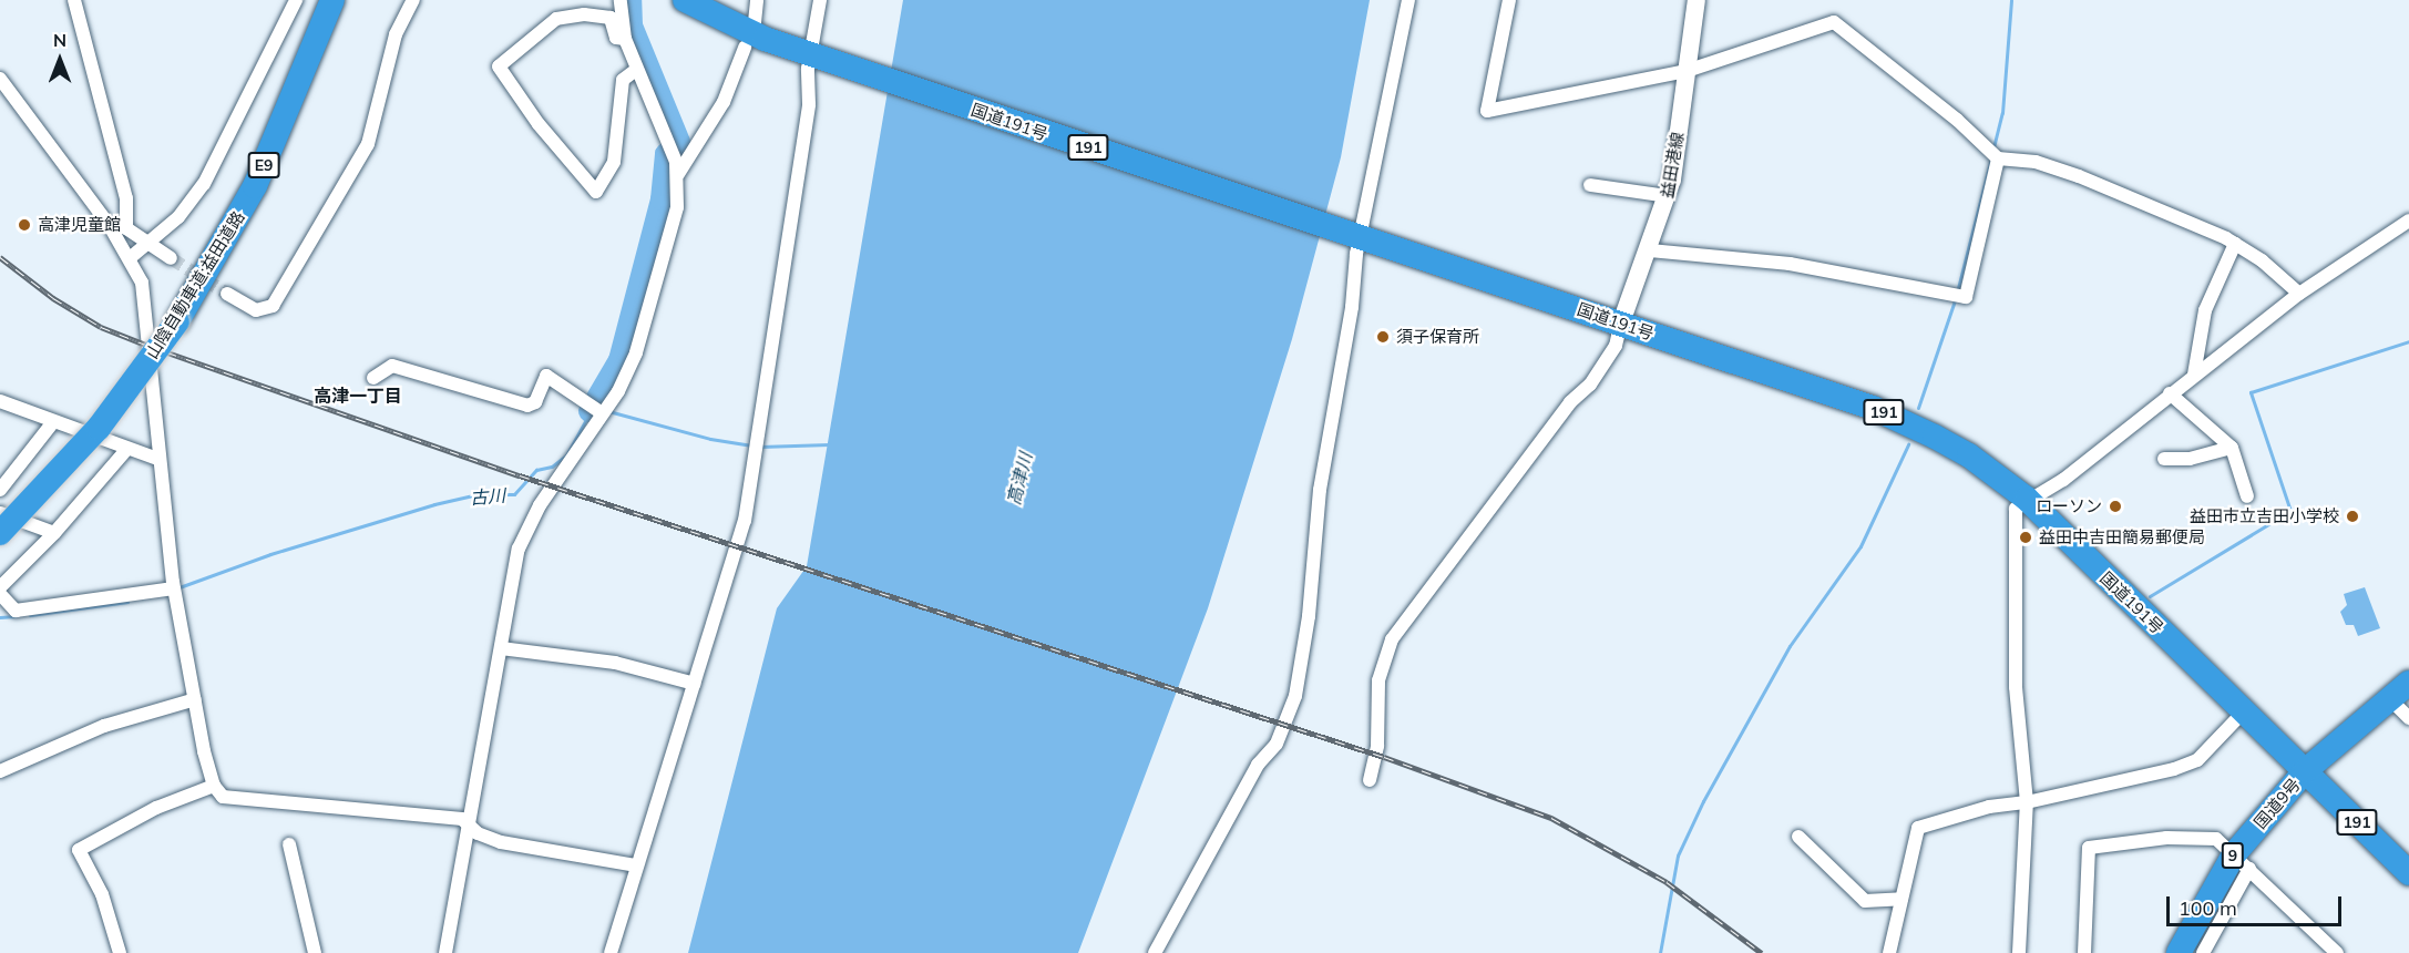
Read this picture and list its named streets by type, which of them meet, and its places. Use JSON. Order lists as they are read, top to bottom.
{
  "streets": {
    "highway": [
      "国道191号",
      "191",
      "E9",
      "山陰自動車道;益田道路",
      "国道9号",
      "9"
    ],
    "main road": ["益田港線"]
  },
  "crossings": [
    ["国道191号", "益田港線"],
    ["国道191号", "国道9号"]
  ],
  "districts": ["高津一丁目"],
  "water": ["高津川", "古川"],
  "places": [
    "高津児童館",
    "須子保育所",
    "ローソン",
    "益田市立吉田小学校",
    "益田中吉田簡易郵便局"
  ],
  "scale_bar": "100 m",
  "north": "top"
}
